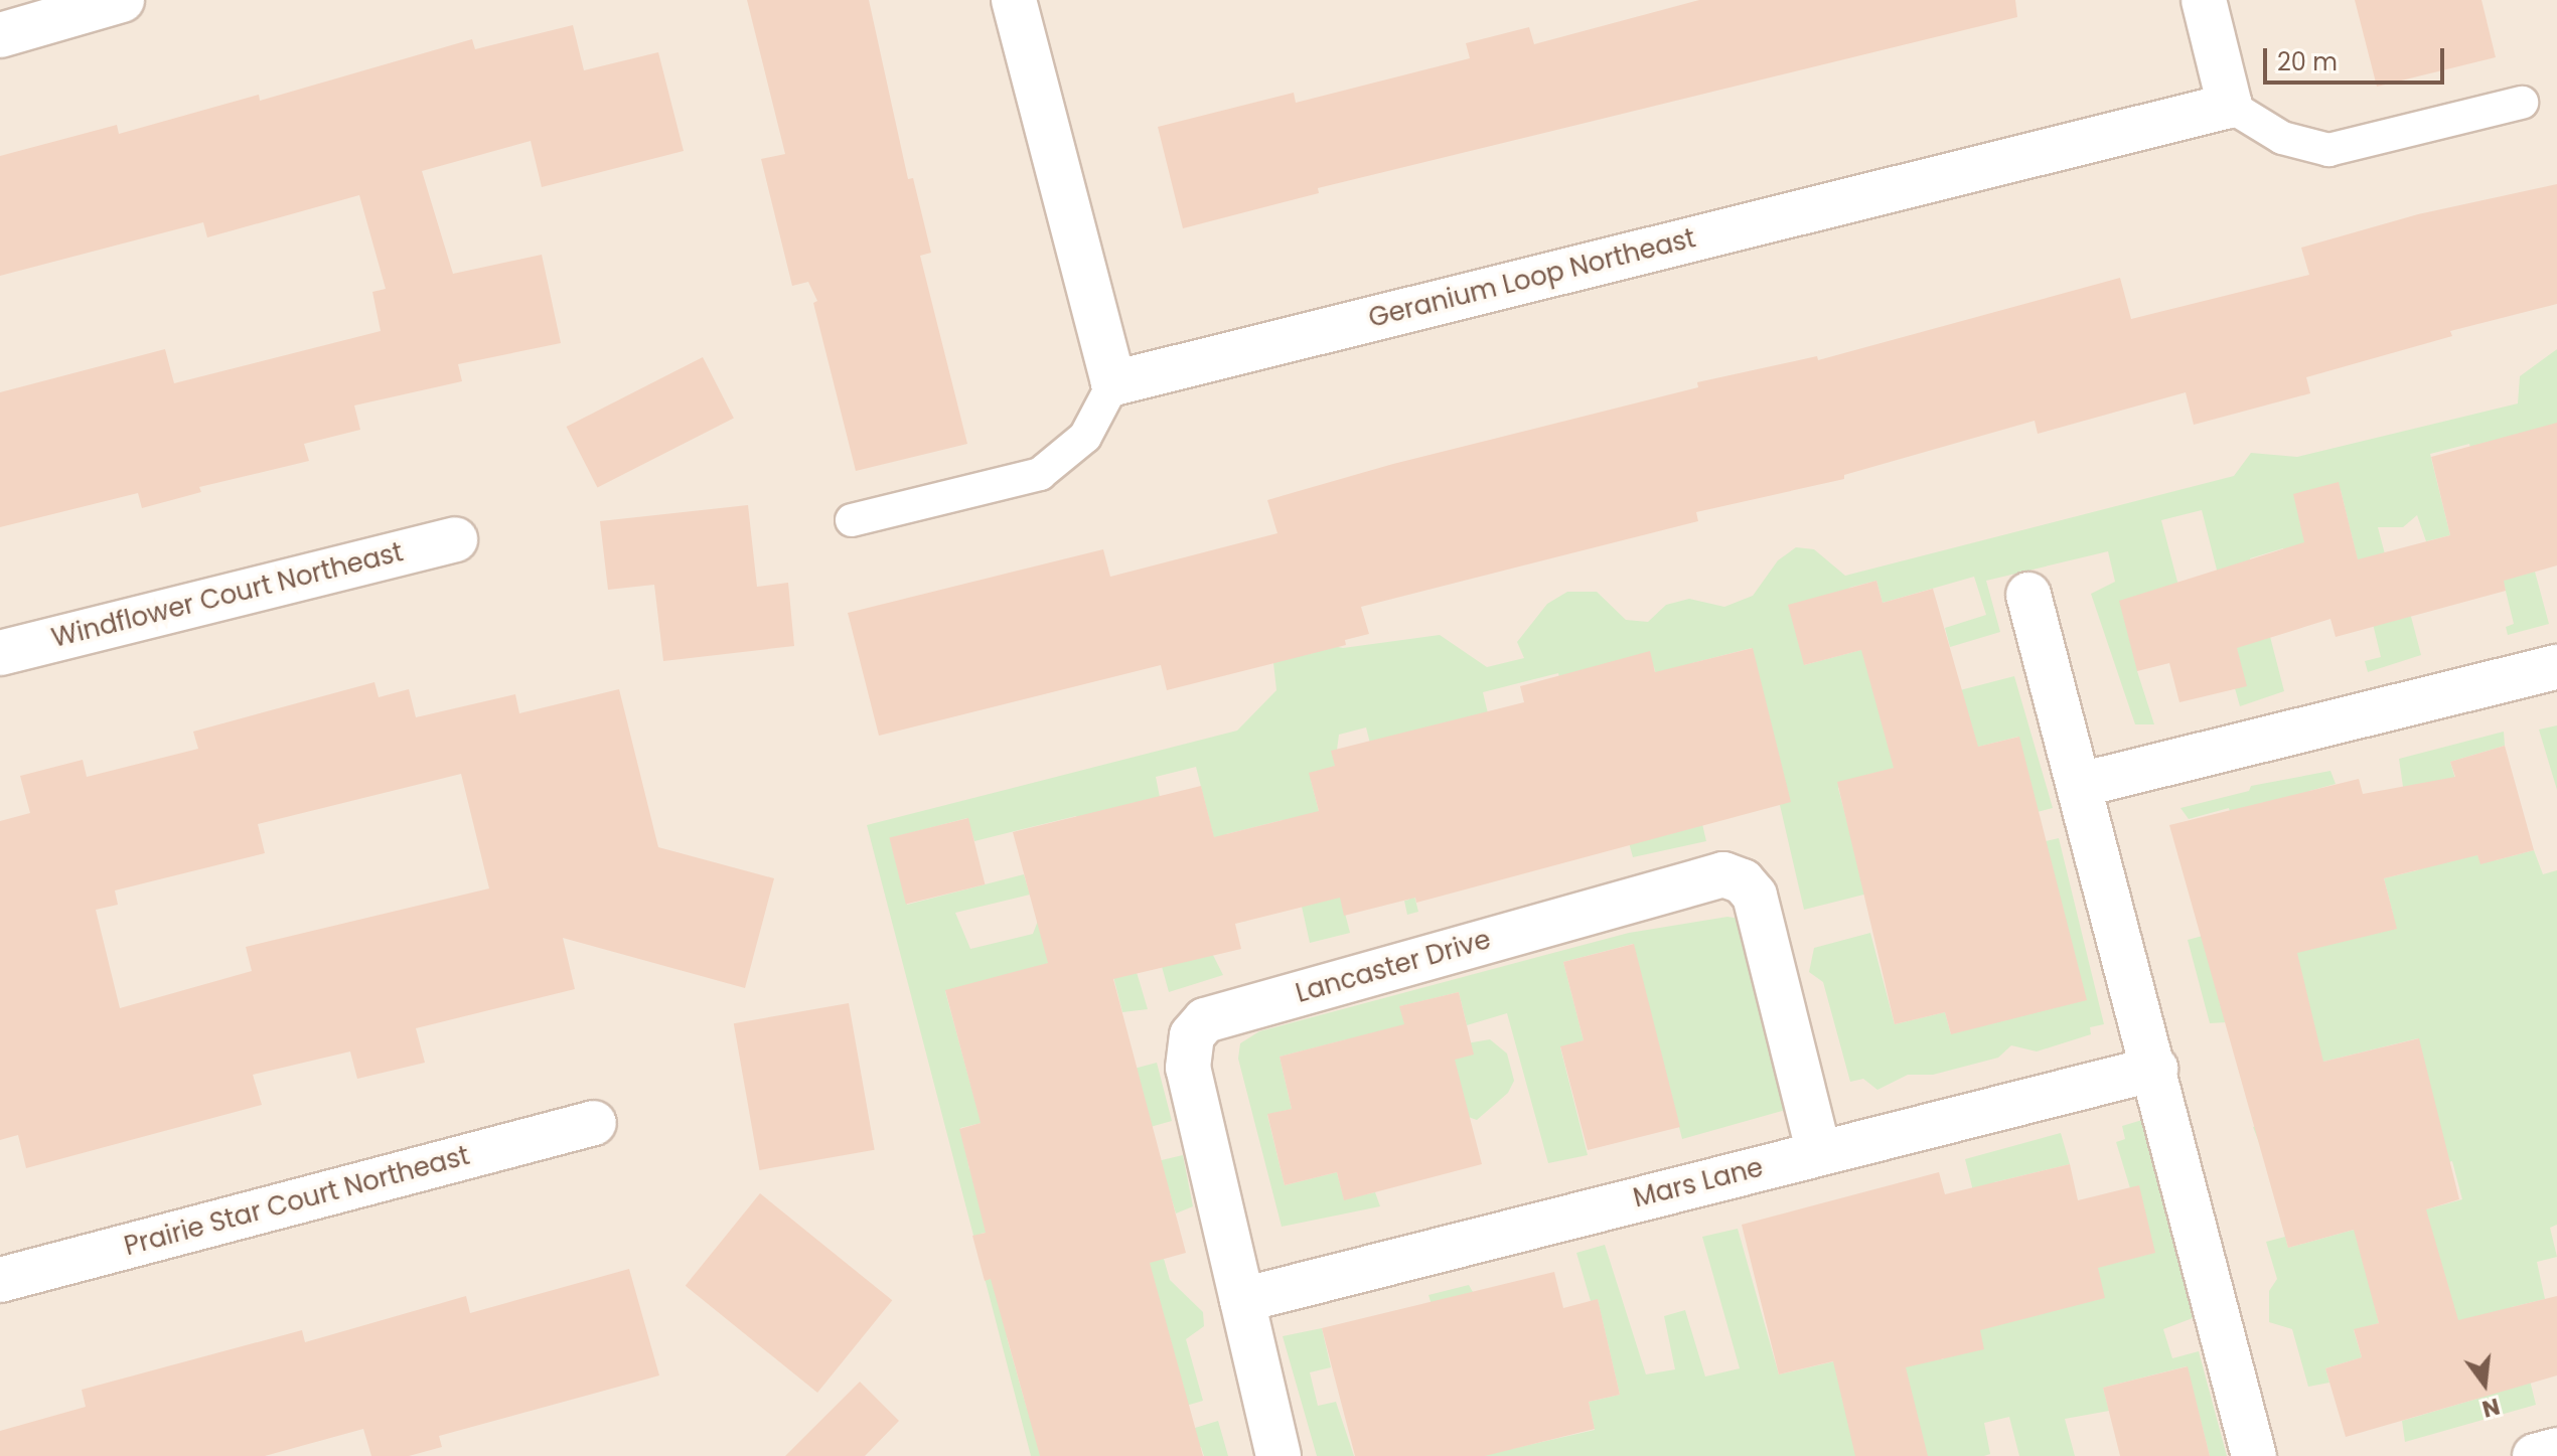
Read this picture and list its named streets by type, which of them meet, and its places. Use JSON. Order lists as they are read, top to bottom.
{
  "streets": {
    "street": [
      "Geranium Loop Northeast",
      "Windflower Court Northeast",
      "Lancaster Drive",
      "Mars Lane",
      "Prairie Star Court Northeast"
    ]
  },
  "crossings": [
    ["Lancaster Drive", "Mars Lane"]
  ],
  "scale_bar": "20 m",
  "north": "bottom"
}
